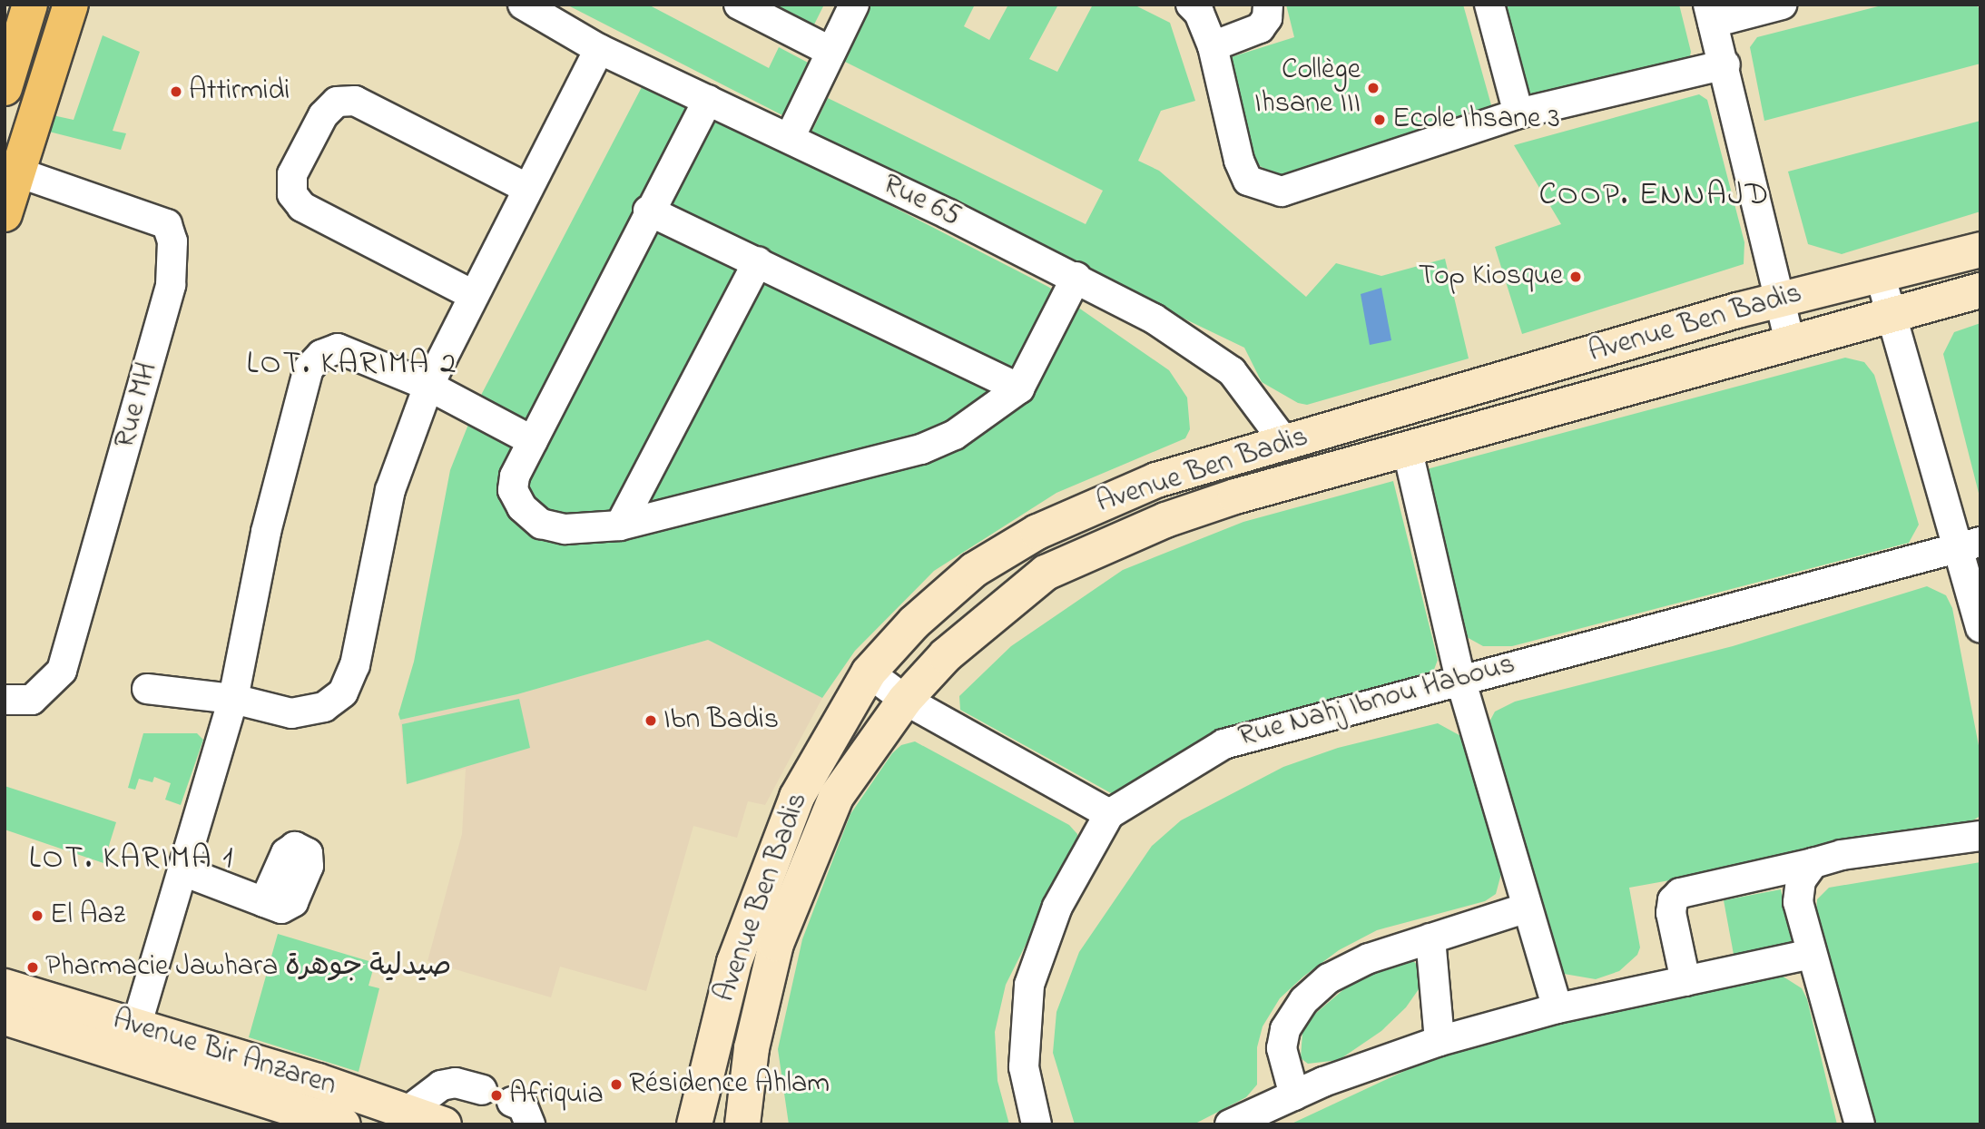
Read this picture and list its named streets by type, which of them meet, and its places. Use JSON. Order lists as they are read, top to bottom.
{
  "streets": {
    "main road": ["Avenue Ben Badis", "Avenue Bir Anzaren"],
    "street": ["Rue 65", "Rue MH", "Rue Nahj Ibnou Habous"]
  },
  "crossings": [
    ["Rue 65", "Avenue Ben Badis"]
  ],
  "districts": ["COOP. ENNAJD", "LOT. KARIMA 2", "LOT. KARIMA 1"],
  "places": [
    "Collège Ihsane III",
    "Attirmidi",
    "Ecole Ihsane 3",
    "Top Kiosque",
    "Ibn Badis",
    "El Aaz",
    "Pharmacie Jawhara صيدلية جوهرة",
    "Résidence Ahlam",
    "Afriquia"
  ]
}
